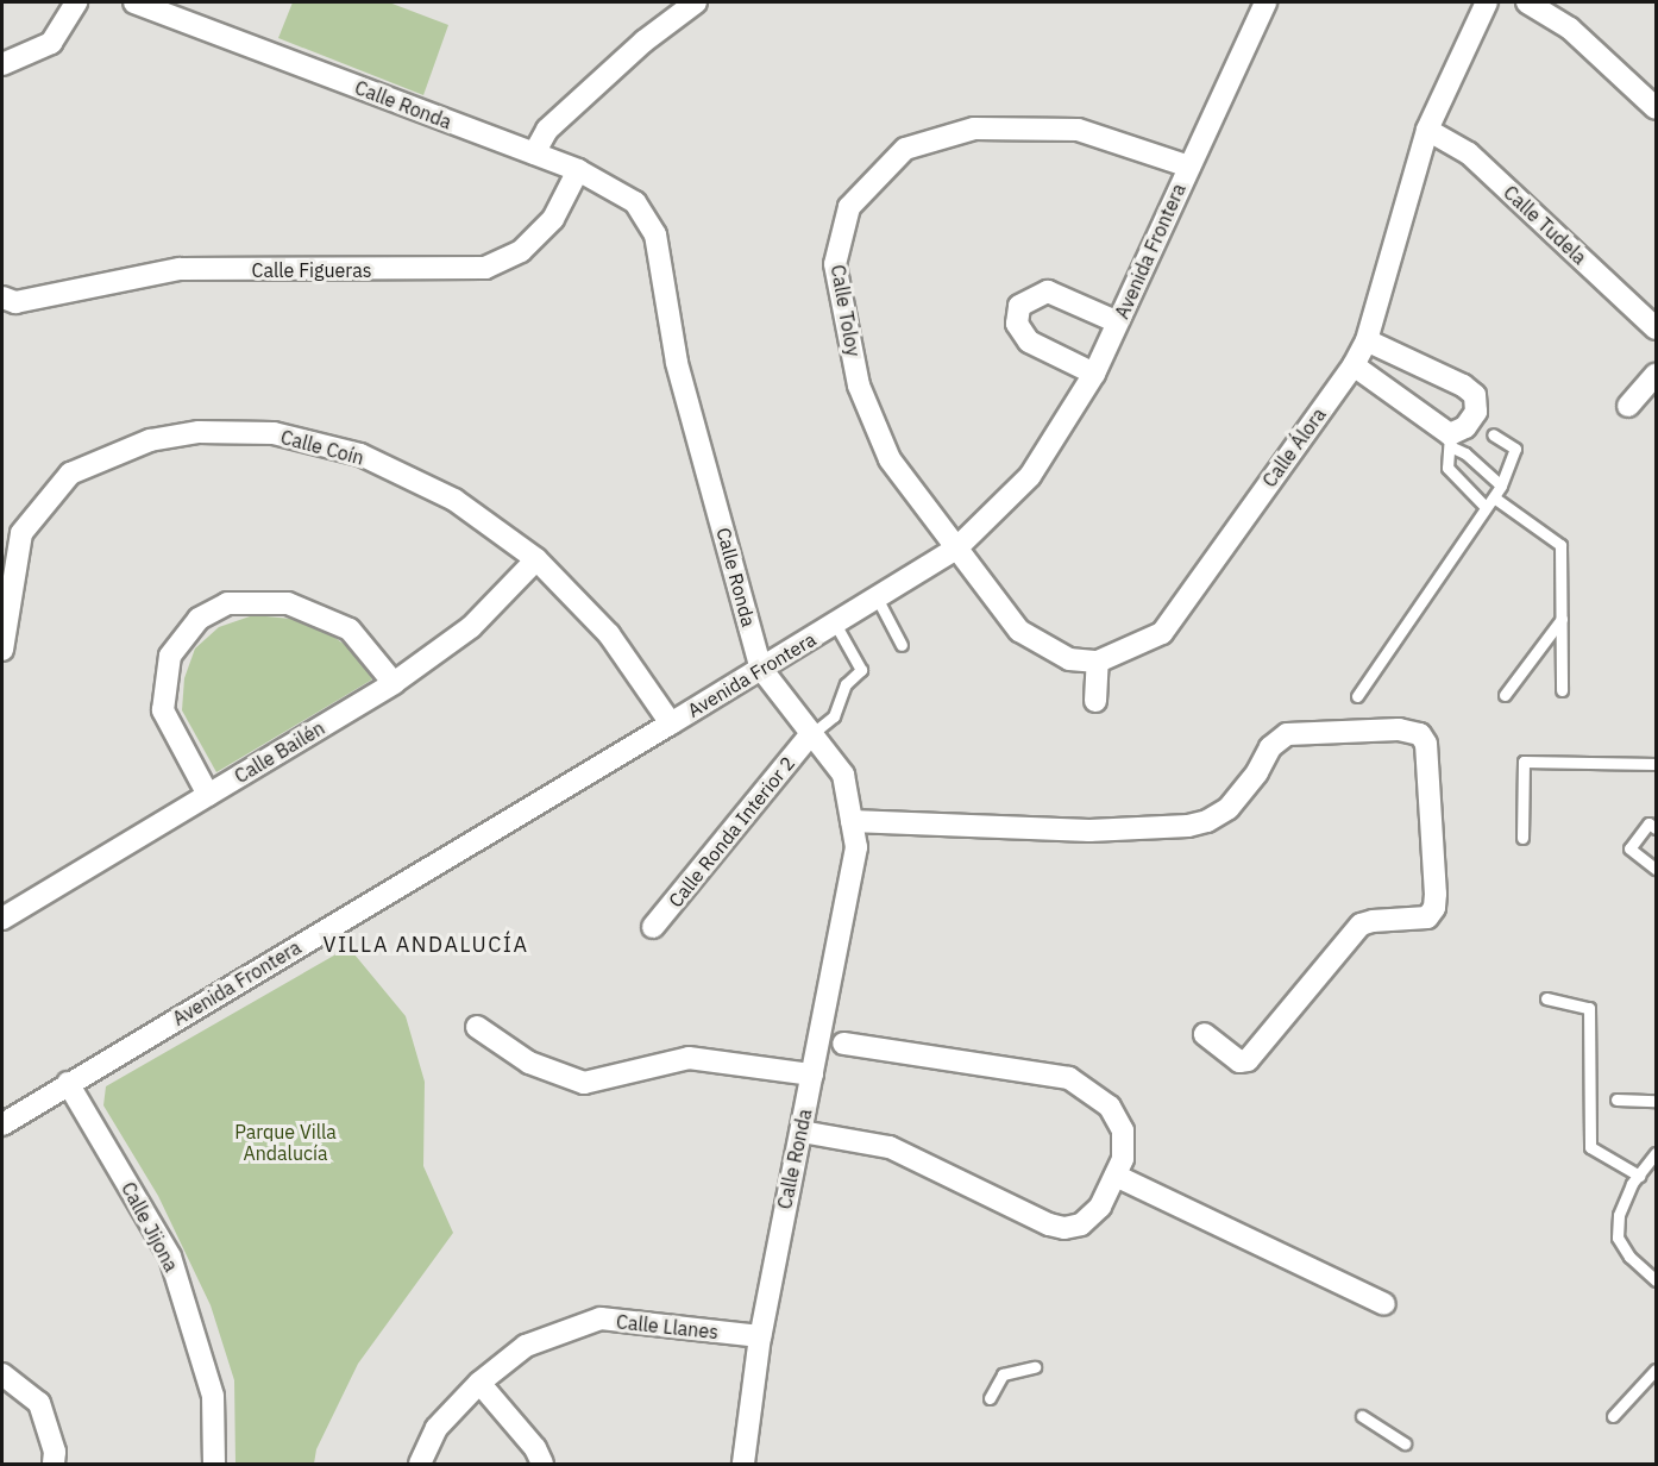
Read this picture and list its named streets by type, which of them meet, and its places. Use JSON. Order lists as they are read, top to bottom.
{
  "streets": {
    "street": [
      "Calle Ronda",
      "Calle Tudela",
      "Avenida Frontera",
      "Calle Figueras",
      "Calle Toloy",
      "Calle Coín",
      "Calle Álora",
      "Calle Bailén",
      "Calle Ronda Interior 2",
      "Calle Jijona",
      "Calle Llanes"
    ]
  },
  "crossings": [
    ["Calle Ronda", "Avenida Frontera"],
    ["Calle Ronda", "Calle Figueras"],
    ["Calle Ronda", "Calle Ronda Interior 2"],
    ["Calle Ronda", "Calle Llanes"],
    ["Calle Tudela", "Calle Álora"],
    ["Avenida Frontera", "Calle Toloy"],
    ["Avenida Frontera", "Calle Coín"],
    ["Avenida Frontera", "Calle Jijona"],
    ["Calle Coín", "Calle Bailén"]
  ],
  "districts": ["VILLA ANDALUCÍA"],
  "parks": ["Parque Villa Andalucía"]
}
